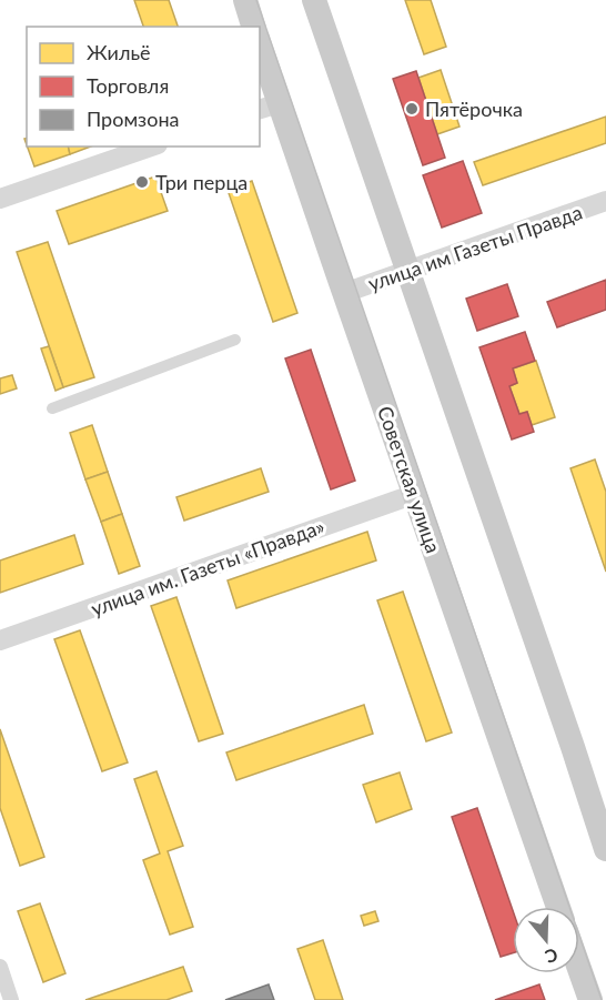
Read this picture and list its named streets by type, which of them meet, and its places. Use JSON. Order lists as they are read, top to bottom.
{
  "streets": {
    "main road": ["Советская улица"],
    "street": ["улица им Газеты Правда", "улица им. Газеты «Правда»"]
  },
  "crossings": [
    ["улица им Газеты Правда", "Советская улица"],
    ["Советская улица", "улица им. Газеты «Правда»"]
  ],
  "places": ["Пятёрочка", "Три перца"],
  "legend": ["Жильё", "Торговля", "Промзона"],
  "north": "bottom"
}
